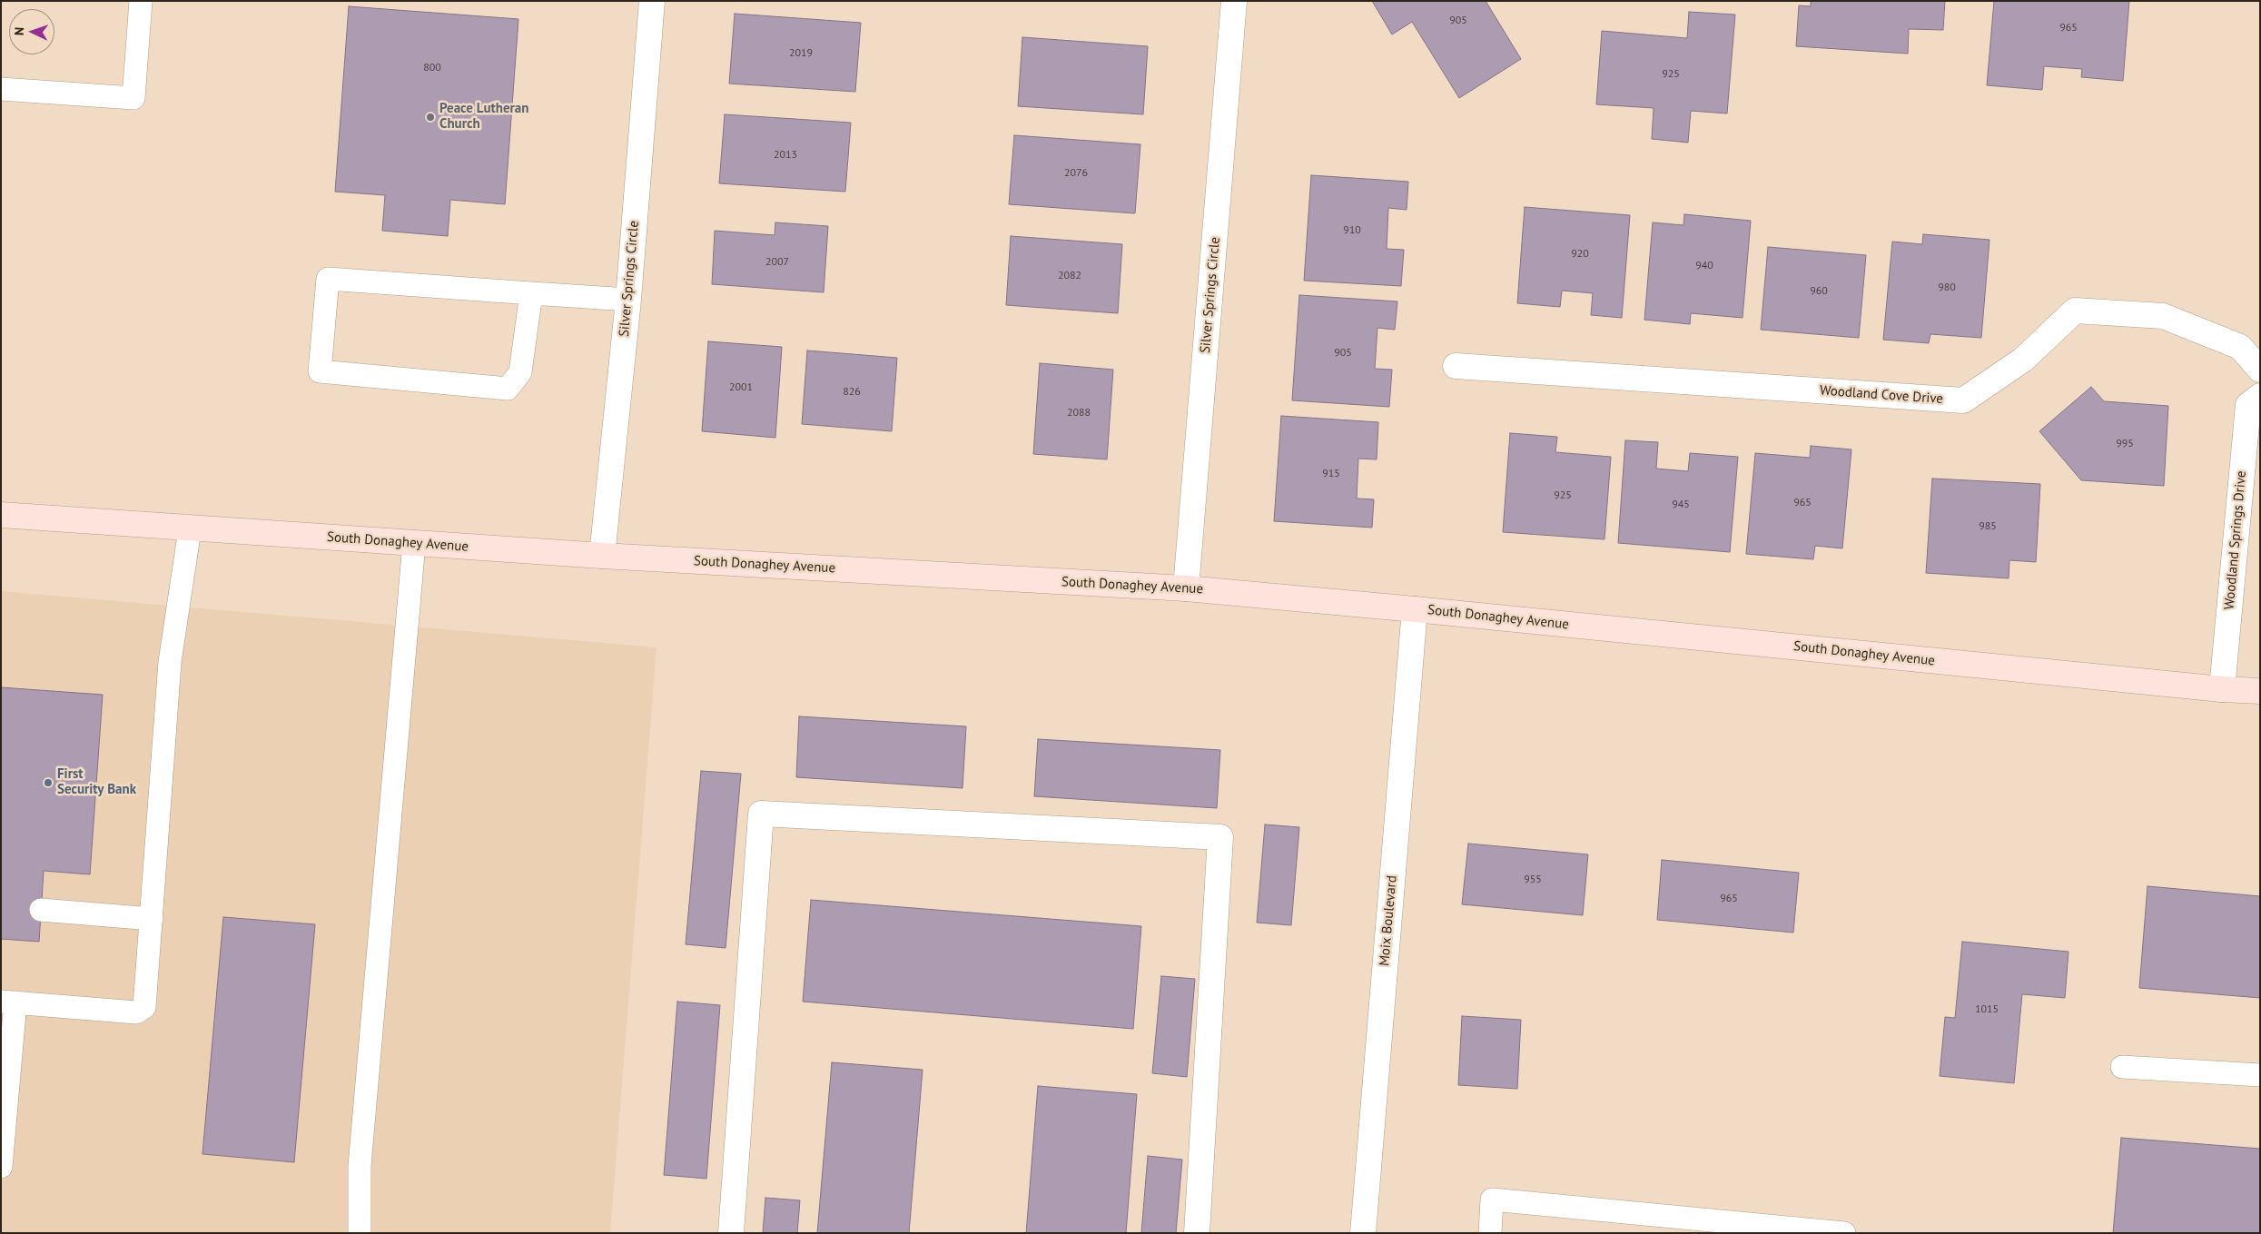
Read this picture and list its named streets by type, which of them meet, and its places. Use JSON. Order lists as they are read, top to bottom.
{
  "streets": {
    "street": [
      "Silver Springs Circle",
      "Woodland Cove Drive",
      "Woodland Springs Drive",
      "South Donaghey Avenue",
      "Moix Boulevard"
    ]
  },
  "crossings": [
    ["Silver Springs Circle", "South Donaghey Avenue"],
    ["Woodland Springs Drive", "South Donaghey Avenue"],
    ["South Donaghey Avenue", "Moix Boulevard"]
  ],
  "places": ["Peace Lutheran Church", "First Security Bank"],
  "house_numbers": [
    "905",
    "965",
    "2019",
    "800",
    "925",
    "2013",
    "2076",
    "910",
    "920",
    "2007",
    "940",
    "2082",
    "980",
    "960",
    "905",
    "2001",
    "826",
    "2088",
    "995",
    "915",
    "925",
    "965",
    "945",
    "985",
    "955",
    "965",
    "1015"
  ],
  "north": "left"
}
